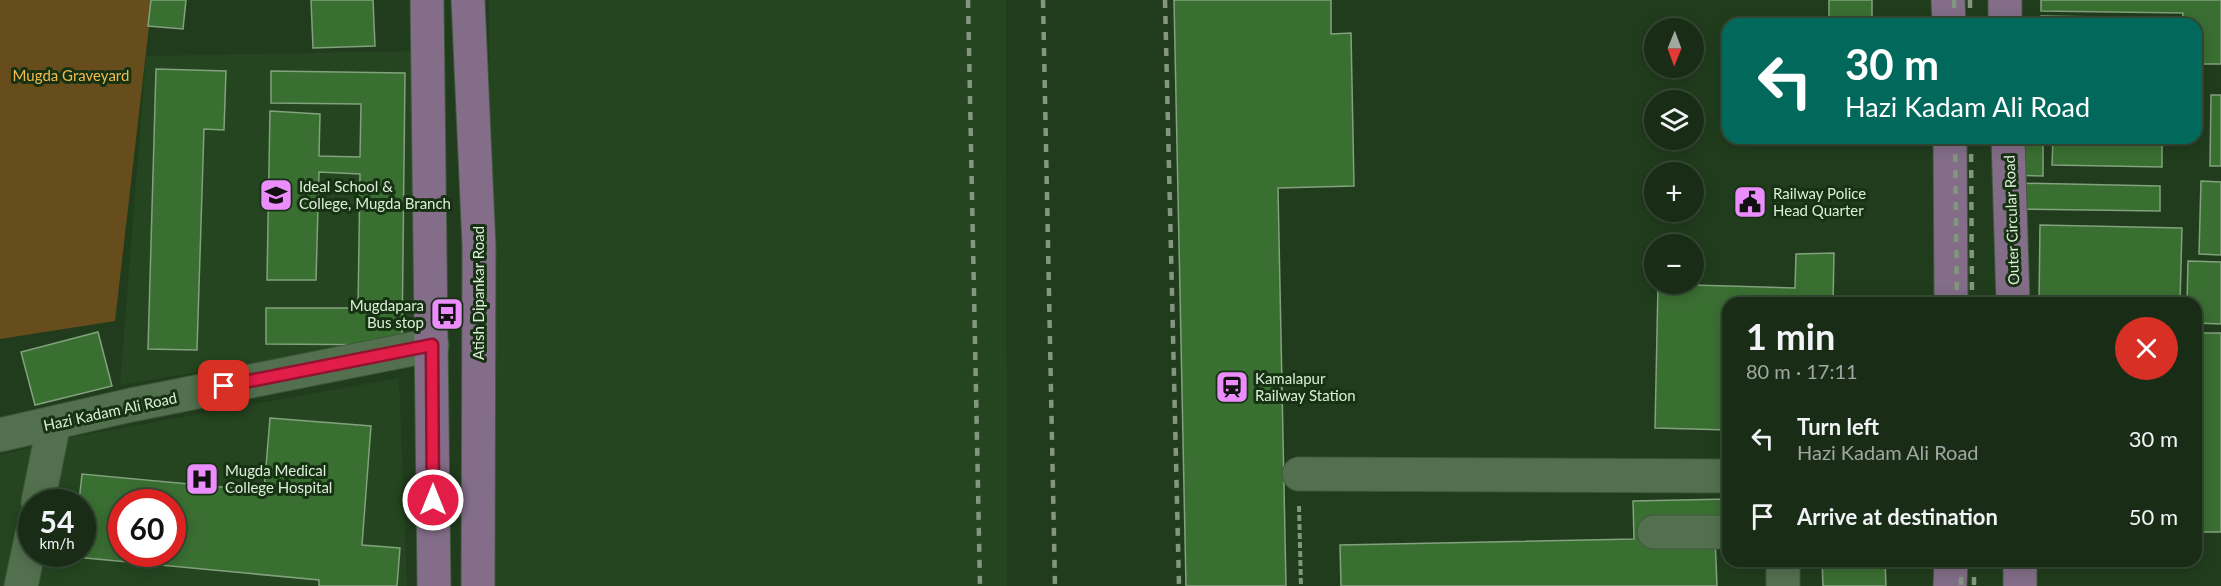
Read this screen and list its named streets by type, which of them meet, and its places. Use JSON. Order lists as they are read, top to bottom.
{
  "streets": {
    "main road": ["Outer Circular Road", "Atish Dipankar Road"],
    "street": ["Hazi Kadam Ali Road"]
  },
  "parks": ["Mugda Graveyard"],
  "places": {
    "school or university": ["Ideal School & College, Mugda Branch"],
    "public building": ["Railway Police Head Quarter"],
    "bus stop": ["Mugdapara Bus stop"],
    "station": ["Kamalapur Railway Station"],
    "hospital": ["Mugda Medical College Hospital"]
  },
  "north": "bottom",
  "page": {
    "map_buttons": ["+", "−"],
    "turn": ["30 m", "Hazi Kadam Ali Road"],
    "heading": ["1 min", "80 m · 17:11"],
    "list": [
      {
        "name": "Turn left",
        "note": "Hazi Kadam Ali Road",
        "value": "30 m"
      },
      {
        "name": "Arrive at destination",
        "value": "50 m"
      }
    ],
    "speed": "54 km/h",
    "limit": "60"
  }
}
